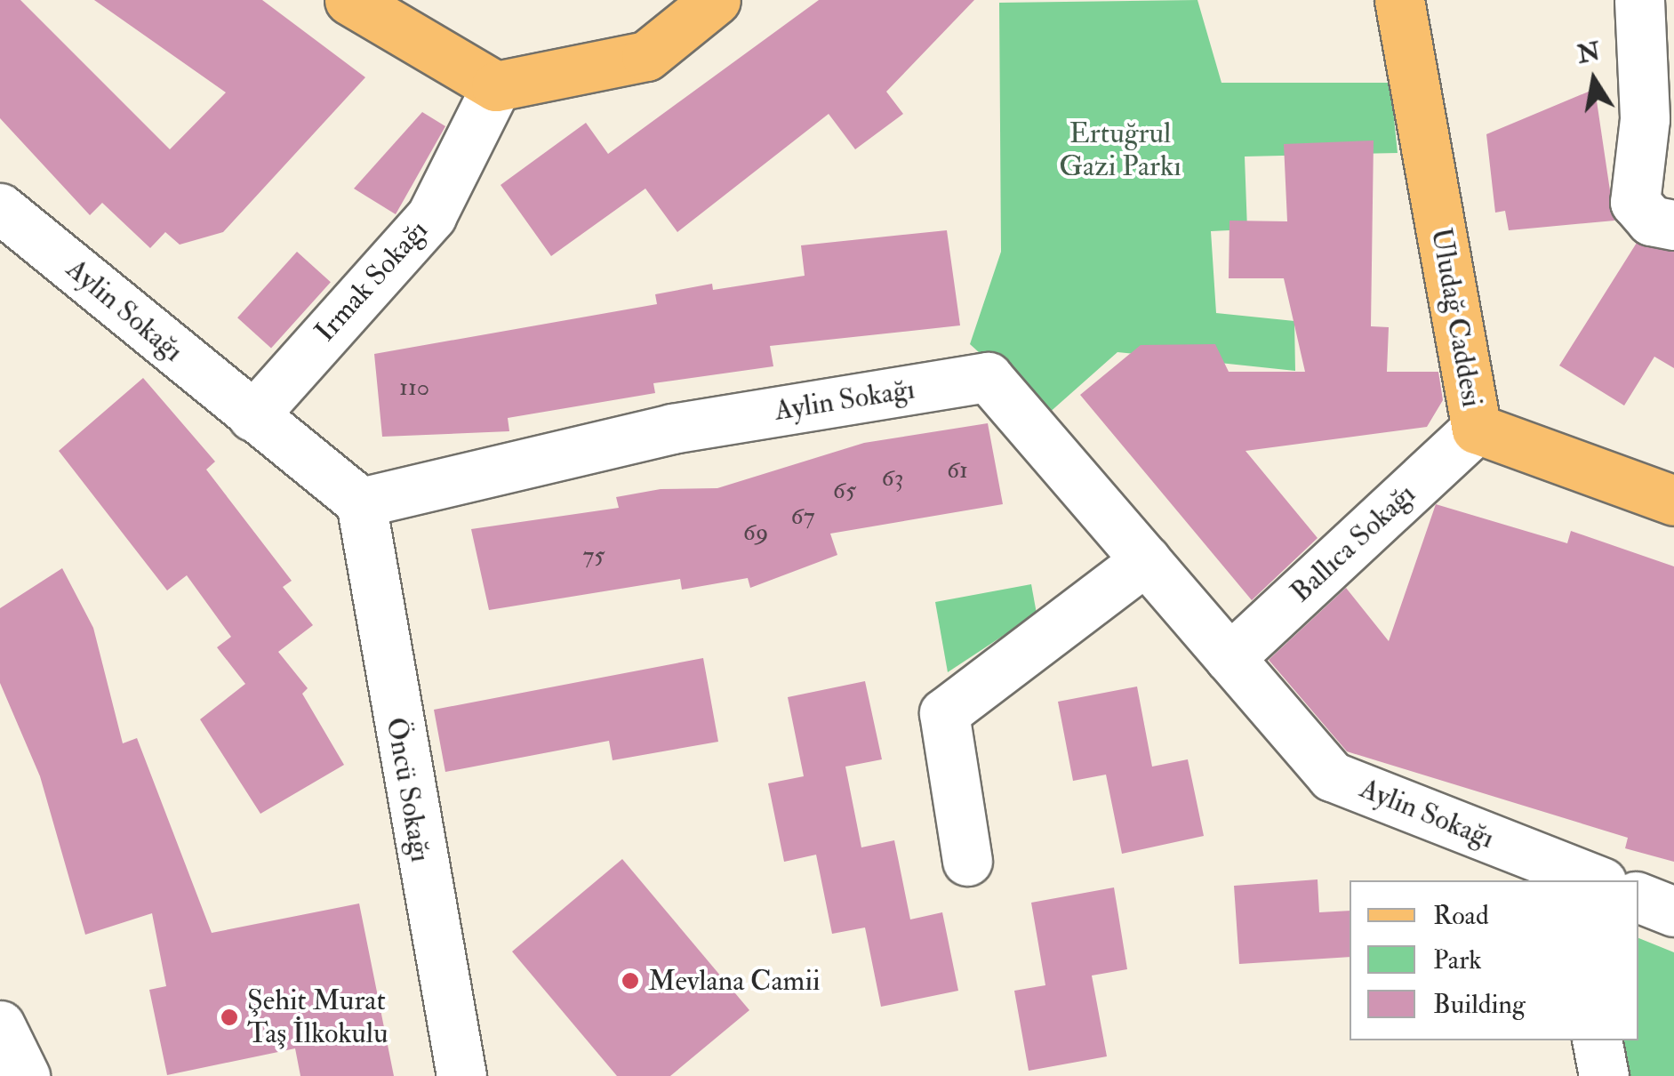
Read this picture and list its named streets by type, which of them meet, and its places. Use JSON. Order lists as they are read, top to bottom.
{
  "streets": {
    "main road": ["Uludağ Caddesi"],
    "street": [
      "Irmak Sokağı",
      "Aylin Sokağı",
      "Ballıca Sokağı",
      "Öncü Sokağı"
    ]
  },
  "crossings": [
    ["Irmak Sokağı", "Aylin Sokağı"],
    ["Aylin Sokağı", "Ballıca Sokağı"],
    ["Aylin Sokağı", "Öncü Sokağı"],
    ["Uludağ Caddesi", "Ballıca Sokağı"]
  ],
  "parks": ["Ertuğrul Gazi Parkı"],
  "places": ["Mevlana Camii", "Şehit Murat Taş İlkokulu"],
  "house_numbers": [
    "110",
    "61",
    "63",
    "65",
    "67",
    "69",
    "75"
  ],
  "legend": ["Road", "Park", "Building"],
  "north": "top"
}
